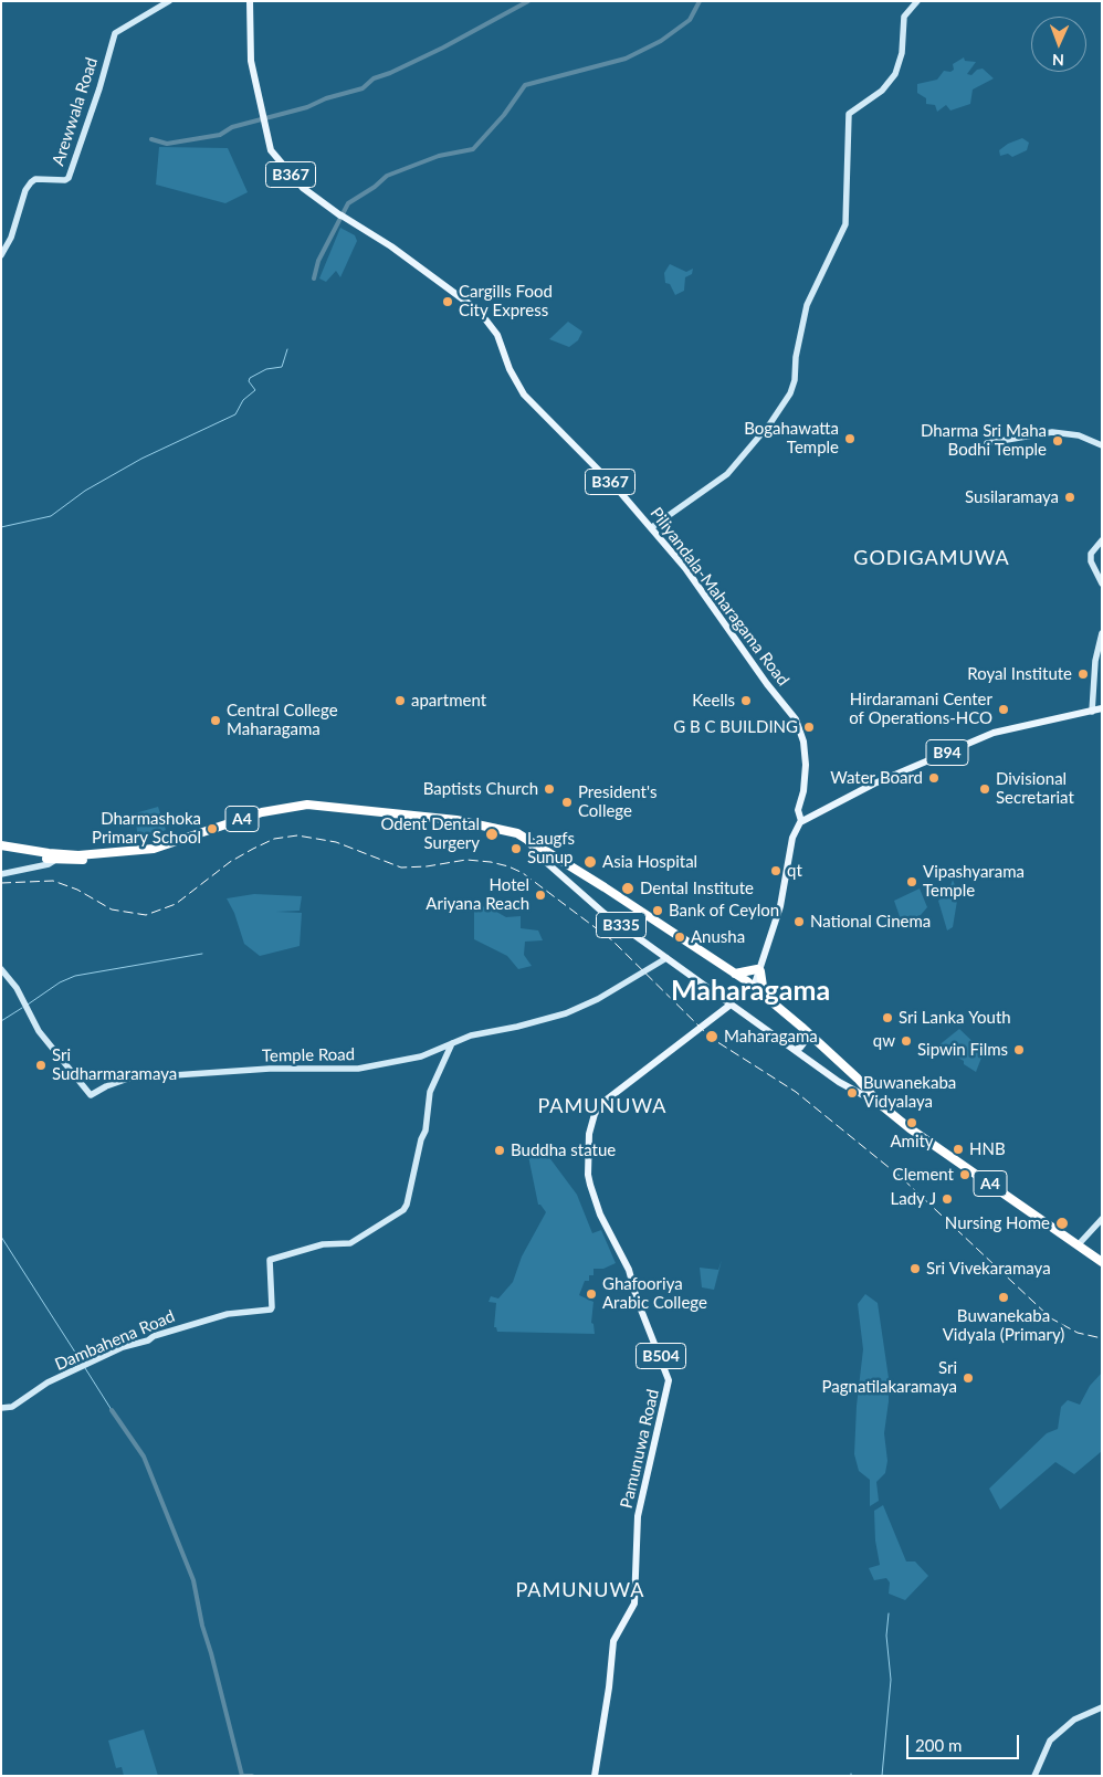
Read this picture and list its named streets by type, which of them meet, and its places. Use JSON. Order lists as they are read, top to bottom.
{
  "streets": {
    "highway": ["A4"],
    "main road": [
      "B367",
      "Piliyandala-Maharagama Road",
      "B94",
      "B335",
      "B504",
      "Pamunuwa Road"
    ],
    "street": ["Arewwala Road", "Temple Road", "Dambahena Road"]
  },
  "crossings": [
    ["Piliyandala-Maharagama Road", "B94"],
    ["A4", "B335"],
    ["B335", "Temple Road"],
    ["B335", "Pamunuwa Road"],
    ["Temple Road", "Dambahena Road"]
  ],
  "districts": [
    "GODIGAMUWA",
    "Maharagama",
    "PAMUNUWA",
    "PAMUNUWA"
  ],
  "places": [
    "Cargills Food City Express",
    "Bogahawatta Temple",
    "Dharma Sri Maha Bodhi Temple",
    "Susilaramaya",
    "Royal Institute",
    "apartment",
    "Keells",
    "Hirdaramani Center of Operations-HCO",
    "Central College Maharagama",
    "G B C BUILDING",
    "Water Board",
    "Baptists Church",
    "Divisional Secretariat",
    "President's College",
    "Dharmashoka Primary School",
    "Odent Dental Surgery",
    "Laugfs Sunup",
    "Asia Hospital",
    "qt",
    "Vipashyarama Temple",
    "Dental Institute",
    "Hotel Ariyana Reach",
    "Bank of Ceylon",
    "National Cinema",
    "Anusha",
    "Sri Lanka Youth",
    "Maharagama",
    "qw",
    "Sipwin Films",
    "Sri Sudharmaramaya",
    "Buwanekaba Vidyalaya",
    "Amity",
    "HNB",
    "Buddha statue",
    "Clement",
    "Lady J",
    "Nursing Home",
    "Sri Vivekaramaya",
    "Ghafooriya Arabic College",
    "Buwanekaba Vidyala (Primary)",
    "Sri Pagnatilakaramaya"
  ],
  "scale_bar": "200 m",
  "north": "bottom"
}
